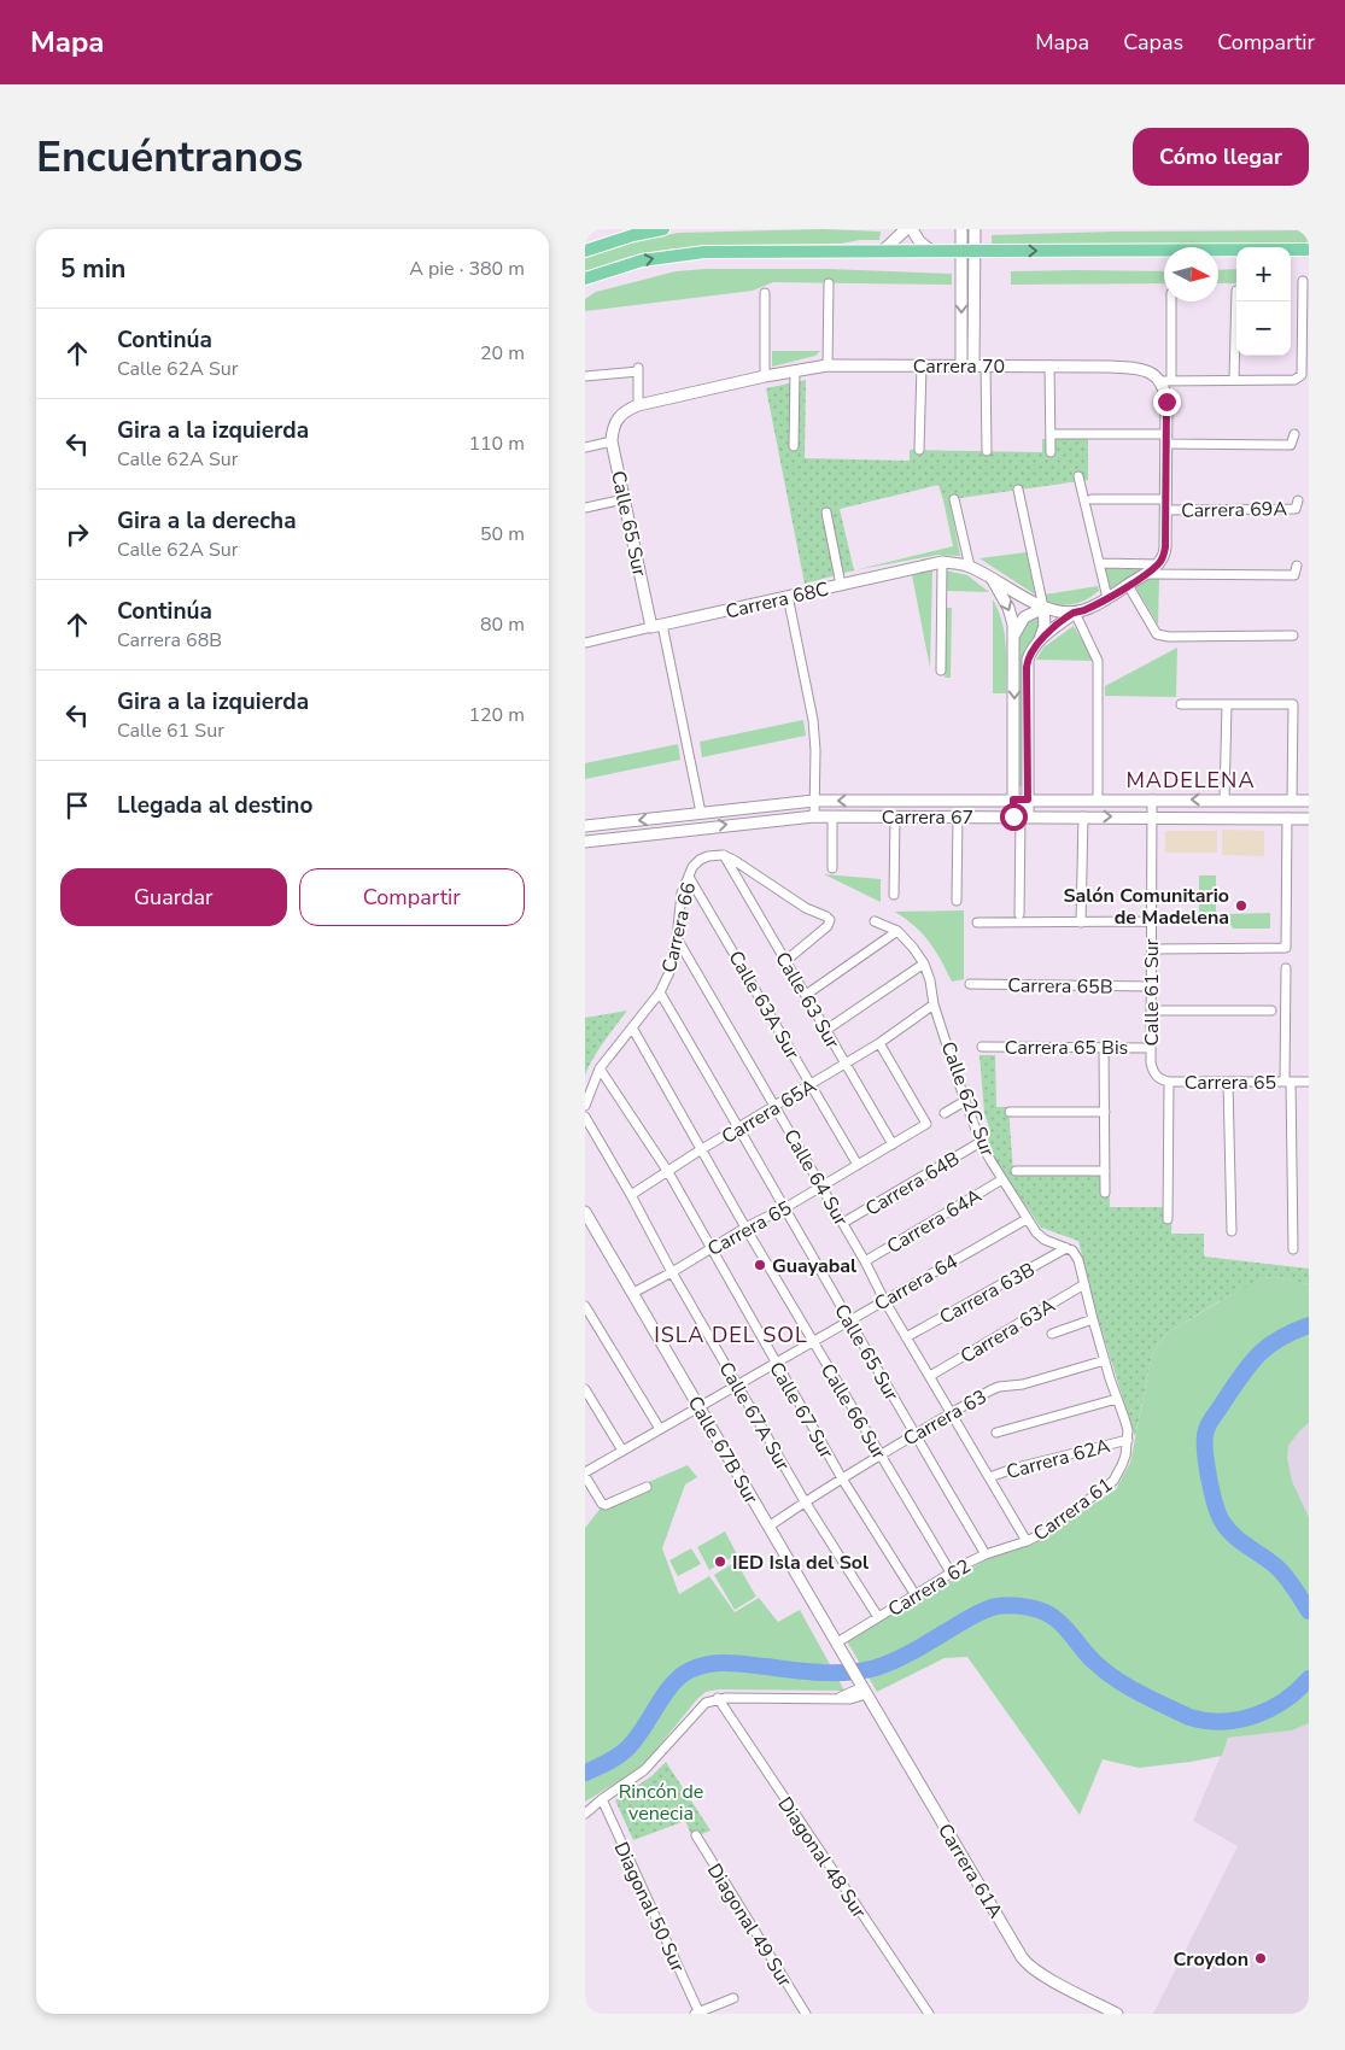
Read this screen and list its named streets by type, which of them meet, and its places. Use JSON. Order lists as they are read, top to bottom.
{
  "streets": {
    "street": [
      "Carrera 70",
      "Carrera 69A",
      "Calle 65 Sur",
      "Carrera 68C",
      "Carrera 67",
      "Carrera 66",
      "Carrera 65B",
      "Calle 61 Sur",
      "Calle 63 Sur",
      "Calle 63A Sur",
      "Carrera 65 Bis",
      "Carrera 65",
      "Calle 62C Sur",
      "Carrera 65A",
      "Calle 64 Sur",
      "Carrera 64B",
      "Carrera 64A",
      "Carrera 64",
      "Carrera 63B",
      "Carrera 63A",
      "Calle 67 Sur",
      "Calle 66 Sur",
      "Calle 67A Sur",
      "Carrera 63",
      "Calle 67B Sur",
      "Carrera 62A",
      "Carrera 61",
      "Carrera 62",
      "Diagonal 48 Sur",
      "Carrera 61A",
      "Diagonal 50 Sur",
      "Diagonal 49 Sur"
    ]
  },
  "crossings": [
    ["Carrera 70", "Calle 65 Sur"],
    ["Calle 65 Sur", "Carrera 68C"],
    ["Calle 65 Sur", "Carrera 67"],
    ["Calle 65 Sur", "Carrera 66"],
    ["Calle 65 Sur", "Carrera 65"],
    ["Calle 65 Sur", "Carrera 65A"],
    ["Calle 65 Sur", "Carrera 64"],
    ["Calle 65 Sur", "Carrera 63"],
    ["Calle 65 Sur", "Carrera 62"],
    ["Carrera 67", "Calle 61 Sur"],
    ["Carrera 66", "Calle 63 Sur"],
    ["Carrera 66", "Calle 63A Sur"],
    ["Carrera 66", "Calle 64 Sur"],
    ["Carrera 66", "Calle 67 Sur"],
    ["Carrera 66", "Calle 66 Sur"],
    ["Carrera 65B", "Calle 61 Sur"],
    ["Calle 61 Sur", "Carrera 65 Bis"],
    ["Calle 61 Sur", "Carrera 65"],
    ["Calle 63 Sur", "Carrera 65"],
    ["Calle 63 Sur", "Carrera 65A"],
    ["Calle 63A Sur", "Carrera 65"],
    ["Calle 63A Sur", "Carrera 65A"],
    ["Carrera 65", "Carrera 65A"],
    ["Carrera 65", "Calle 64 Sur"],
    ["Carrera 65", "Calle 67 Sur"],
    ["Carrera 65", "Calle 66 Sur"],
    ["Carrera 65", "Calle 67A Sur"],
    ["Carrera 65", "Calle 67B Sur"],
    ["Calle 62C Sur", "Carrera 65A"],
    ["Calle 62C Sur", "Carrera 64B"],
    ["Calle 62C Sur", "Carrera 64A"],
    ["Calle 62C Sur", "Carrera 64"],
    ["Calle 62C Sur", "Carrera 63B"],
    ["Carrera 65A", "Calle 64 Sur"],
    ["Carrera 65A", "Calle 67 Sur"],
    ["Carrera 65A", "Calle 66 Sur"],
    ["Carrera 65A", "Calle 67A Sur"],
    ["Calle 64 Sur", "Carrera 64B"],
    ["Calle 64 Sur", "Carrera 64A"],
    ["Calle 64 Sur", "Carrera 64"],
    ["Calle 64 Sur", "Carrera 63B"],
    ["Calle 64 Sur", "Carrera 63A"],
    ["Calle 64 Sur", "Carrera 63"],
    ["Calle 64 Sur", "Carrera 62A"],
    ["Calle 64 Sur", "Carrera 61"],
    ["Calle 64 Sur", "Carrera 62"],
    ["Carrera 64", "Calle 67 Sur"],
    ["Carrera 64", "Calle 66 Sur"],
    ["Carrera 64", "Calle 67A Sur"],
    ["Carrera 64", "Calle 67B Sur"],
    ["Calle 67 Sur", "Carrera 63"],
    ["Calle 67 Sur", "Carrera 62"],
    ["Calle 66 Sur", "Carrera 63"],
    ["Calle 66 Sur", "Carrera 62"],
    ["Calle 67A Sur", "Carrera 63"],
    ["Calle 67A Sur", "Carrera 62"],
    ["Carrera 63", "Calle 67B Sur"],
    ["Calle 67B Sur", "Carrera 62"],
    ["Calle 67B Sur", "Carrera 61A"],
    ["Carrera 62A", "Carrera 61"],
    ["Carrera 61", "Carrera 62"]
  ],
  "districts": ["MADELENA", "ISLA DEL SOL"],
  "parks": ["Rincón de venecia"],
  "places": [
    "Salón Comunitario de Madelena",
    "Guayabal",
    "IED Isla del Sol",
    "Croydon"
  ],
  "north": "right",
  "page": {
    "header": "Mapa",
    "nav": ["Mapa", "Capas", "Compartir"],
    "buttons": [
      "Cómo llegar",
      ["Guardar", "Compartir"]
    ],
    "title": "Encuéntranos",
    "heading": ["5 min", "A pie · 380 m"],
    "map_buttons": ["+", "−"],
    "list": [
      ["Continúa", "Calle 62A Sur", "20 m"],
      ["Gira a la izquierda", "Calle 62A Sur", "110 m"],
      ["Gira a la derecha", "Calle 62A Sur", "50 m"],
      ["Continúa", "Carrera 68B", "80 m"],
      ["Gira a la izquierda", "Calle 61 Sur", "120 m"],
      "Llegada al destino"
    ]
  }
}
